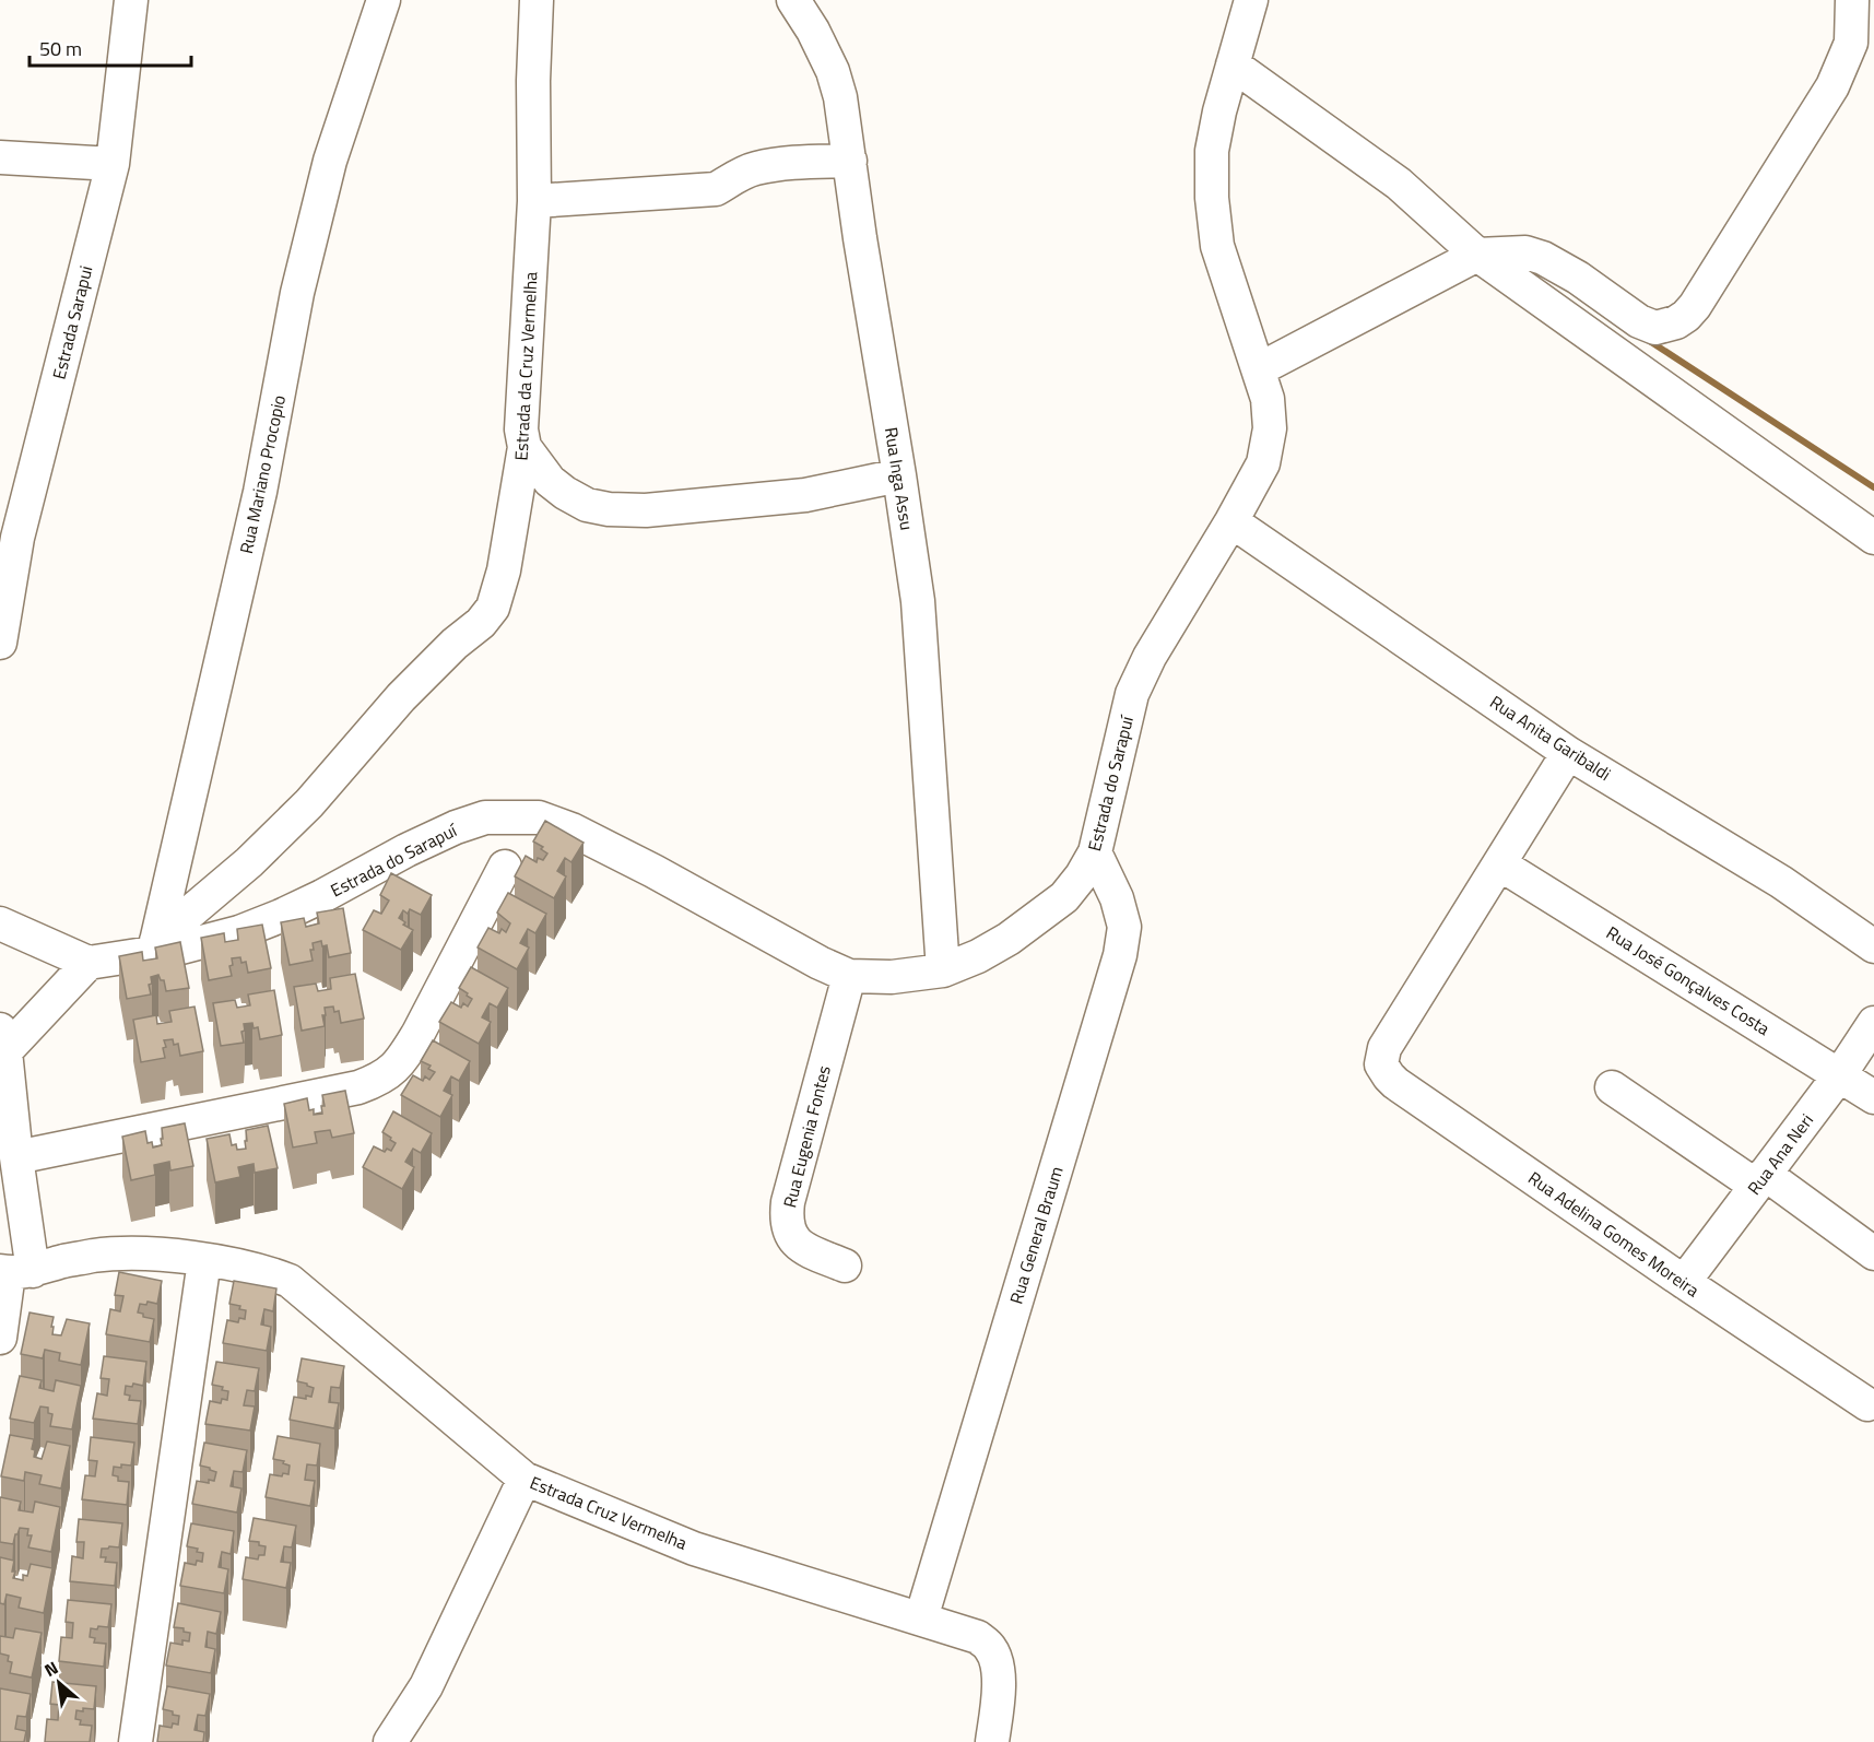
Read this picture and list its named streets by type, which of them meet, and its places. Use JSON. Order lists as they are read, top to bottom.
{
  "streets": {
    "street": [
      "Estrada Sarapui",
      "Estrada da Cruz Vermelha",
      "Rua Mariano Procopio",
      "Rua Inga Assu",
      "Rua Anita Garibaldi",
      "Estrada do Sarapuí",
      "Rua José Gonçalves Costa",
      "Rua Eugenia Fontes",
      "Rua Ana Neri",
      "Rua Adelina Gomes Moreira",
      "Rua General Braum",
      "Estrada Cruz Vermelha"
    ]
  },
  "crossings": [
    ["Estrada da Cruz Vermelha", "Rua Mariano Procopio"],
    ["Estrada da Cruz Vermelha", "Estrada do Sarapuí"],
    ["Rua Mariano Procopio", "Estrada do Sarapuí"],
    ["Rua Inga Assu", "Estrada do Sarapuí"],
    ["Rua Anita Garibaldi", "Estrada do Sarapuí"],
    ["Estrada do Sarapuí", "Rua Eugenia Fontes"],
    ["Estrada do Sarapuí", "Rua General Braum"],
    ["Rua José Gonçalves Costa", "Rua Ana Neri"],
    ["Rua José Gonçalves Costa", "Rua Adelina Gomes Moreira"],
    ["Rua Ana Neri", "Rua Adelina Gomes Moreira"],
    ["Rua General Braum", "Estrada Cruz Vermelha"]
  ],
  "scale_bar": "50 m",
  "north": "top left"
}
